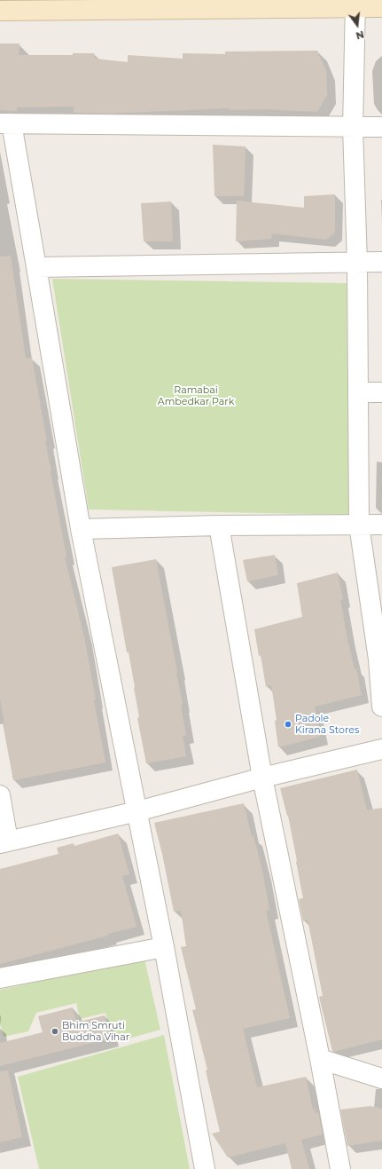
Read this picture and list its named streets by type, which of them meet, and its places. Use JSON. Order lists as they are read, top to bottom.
{
  "parks": ["Ramabai Ambedkar Park"],
  "places": ["Padole Kirana Stores", "Bhim Smruti Buddha Vihar"],
  "north": "bottom"
}
